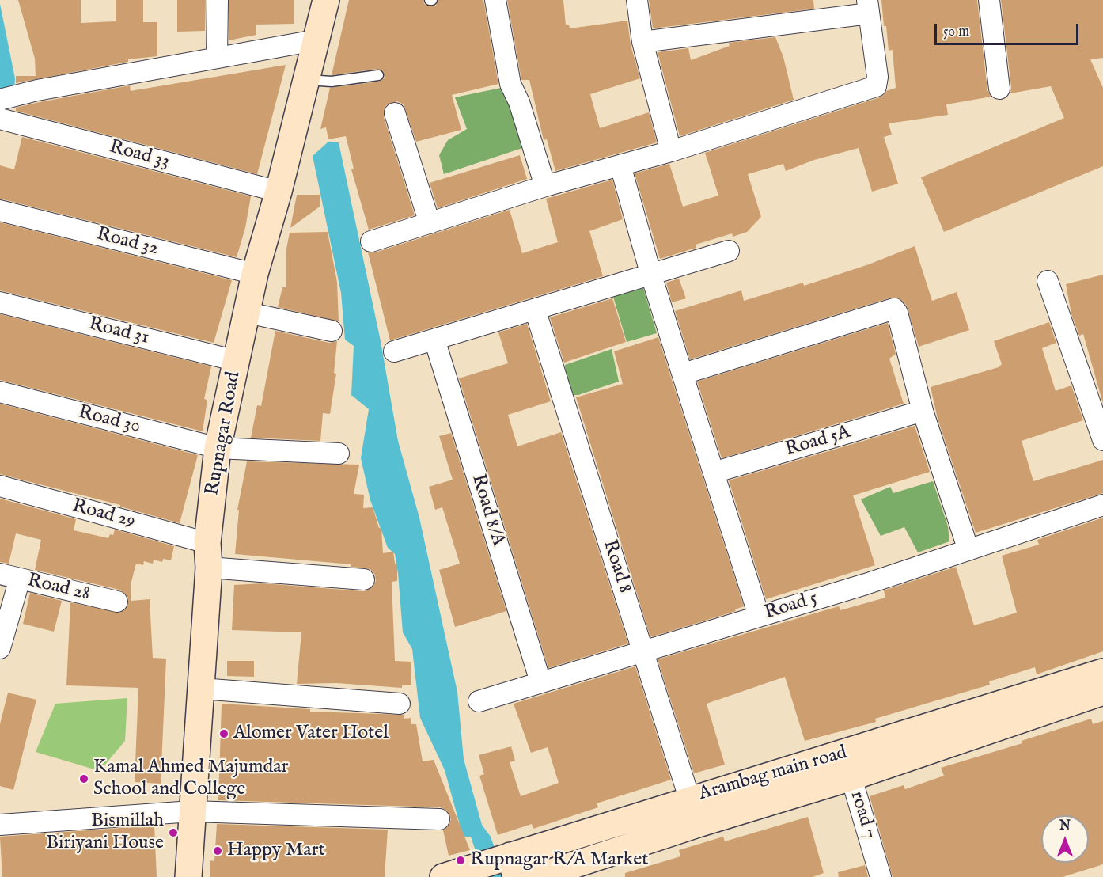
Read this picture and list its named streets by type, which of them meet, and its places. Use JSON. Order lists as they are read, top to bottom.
{
  "streets": {
    "street": [
      "Road 33",
      "Road 32",
      "Road 31",
      "Road 30",
      "Rupnagar Road",
      "Road 5A",
      "Road 8/A",
      "Road 29",
      "Road 8",
      "Road 28",
      "Road 5",
      "Arambag main road",
      "road 7"
    ]
  },
  "crossings": [
    ["Road 33", "Rupnagar Road"],
    ["Road 32", "Rupnagar Road"],
    ["Road 31", "Rupnagar Road"],
    ["Road 30", "Rupnagar Road"],
    ["Rupnagar Road", "Road 29"],
    ["Road 8/A", "Road 5"],
    ["Road 8", "Road 5"],
    ["Road 8", "Arambag main road"],
    ["Arambag main road", "road 7"]
  ],
  "places": [
    "Alomer Vater Hotel",
    "Kamal Ahmed Majumdar School and College",
    "Bismillah Biriyani House",
    "Happy Mart",
    "Rupnagar R/A Market"
  ],
  "scale_bar": "50 m",
  "north": "top"
}
